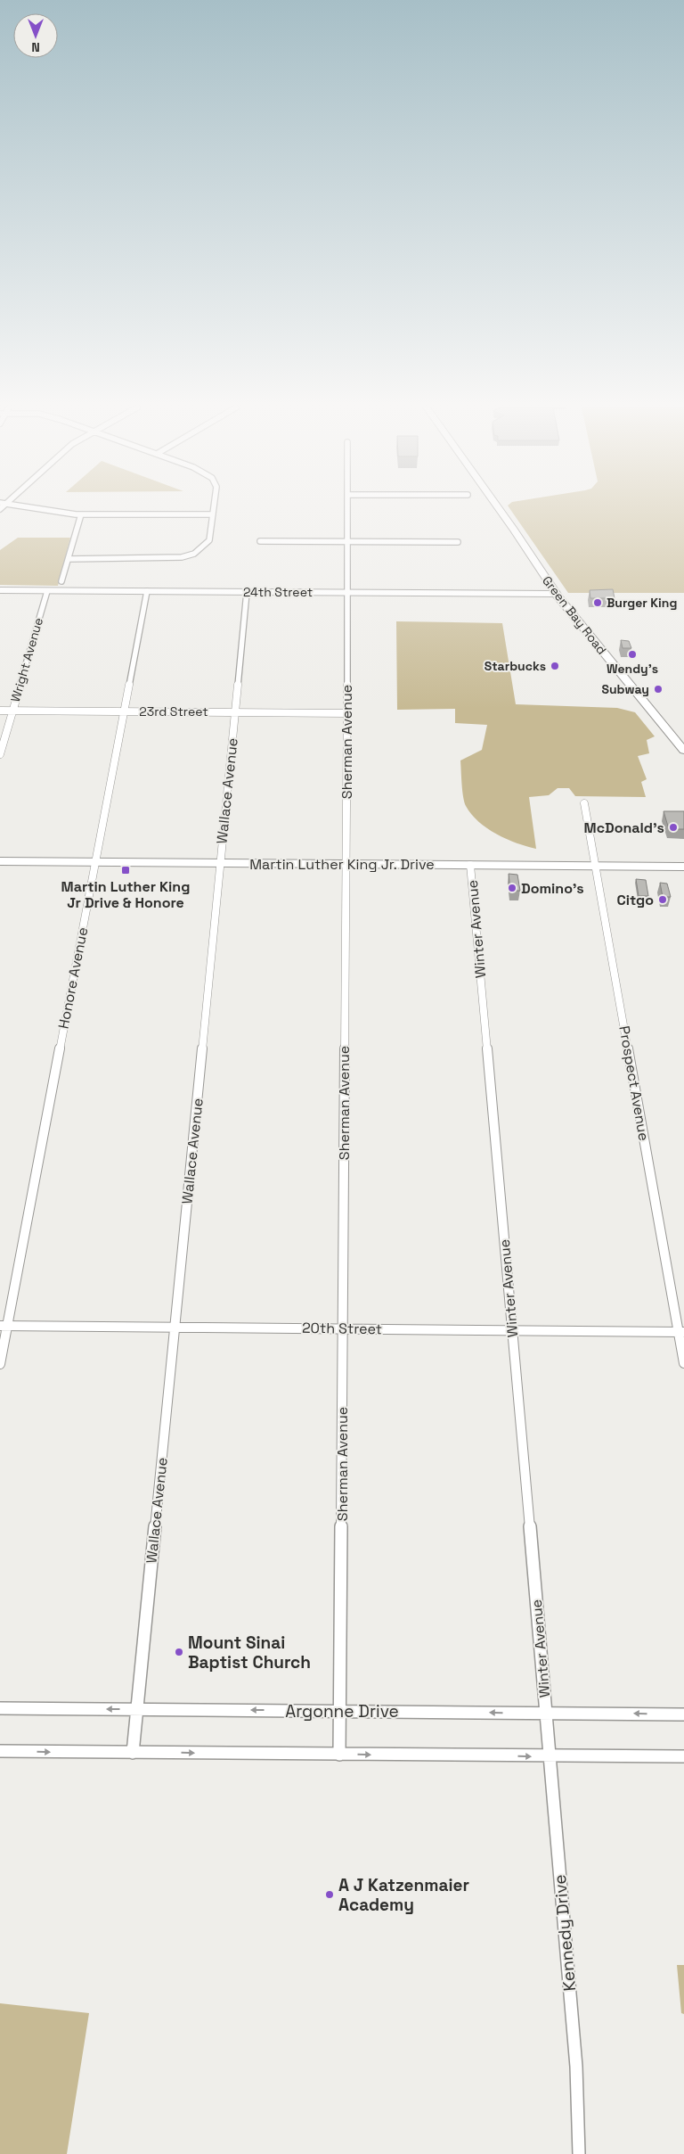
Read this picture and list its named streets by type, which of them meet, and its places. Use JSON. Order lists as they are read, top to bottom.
{
  "streets": {
    "street": [
      "24th Street",
      "Green Bay Road",
      "Wright Avenue",
      "23rd Street",
      "Sherman Avenue",
      "Wallace Avenue",
      "Martin Luther King Jr. Drive",
      "Winter Avenue",
      "Honore Avenue",
      "Prospect Avenue",
      "20th Street",
      "Argonne Drive",
      "Kennedy Drive"
    ]
  },
  "crossings": [
    ["24th Street", "Green Bay Road"],
    ["24th Street", "Wright Avenue"],
    ["24th Street", "Sherman Avenue"],
    ["24th Street", "Wallace Avenue"],
    ["24th Street", "Honore Avenue"],
    ["Wright Avenue", "23rd Street"],
    ["23rd Street", "Sherman Avenue"],
    ["23rd Street", "Wallace Avenue"],
    ["23rd Street", "Honore Avenue"],
    ["Sherman Avenue", "Martin Luther King Jr. Drive"],
    ["Sherman Avenue", "20th Street"],
    ["Sherman Avenue", "Argonne Drive"],
    ["Wallace Avenue", "Martin Luther King Jr. Drive"],
    ["Wallace Avenue", "20th Street"],
    ["Wallace Avenue", "Argonne Drive"],
    ["Martin Luther King Jr. Drive", "Winter Avenue"],
    ["Martin Luther King Jr. Drive", "Honore Avenue"],
    ["Martin Luther King Jr. Drive", "Prospect Avenue"],
    ["Winter Avenue", "20th Street"],
    ["Winter Avenue", "Argonne Drive"],
    ["Winter Avenue", "Kennedy Drive"],
    ["Honore Avenue", "20th Street"],
    ["Prospect Avenue", "20th Street"],
    ["Argonne Drive", "Kennedy Drive"]
  ],
  "places": {
    "other": [
      "Burger King",
      "Wendy's",
      "Starbucks",
      "Subway",
      "McDonald's",
      "Domino's",
      "Citgo",
      "Mount Sinai Baptist Church",
      "A J Katzenmaier Academy"
    ],
    "transit": ["Martin Luther King Jr Drive & Honore"]
  },
  "north": "bottom"
}
